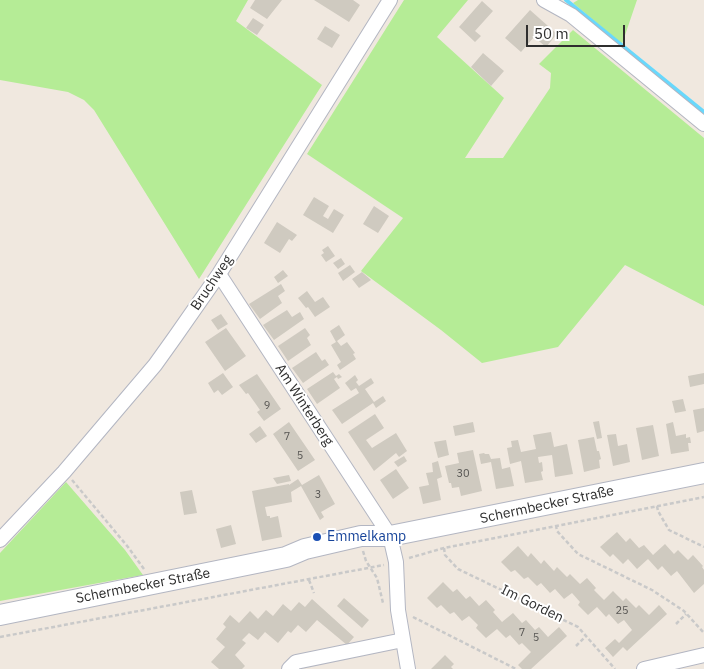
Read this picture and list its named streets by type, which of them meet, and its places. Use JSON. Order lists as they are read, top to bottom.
{
  "streets": {
    "main road": ["Schermbecker Straße"],
    "street": ["Bruchweg", "Am Winterberg"],
    "path": ["Im Gorden"]
  },
  "crossings": [
    ["Bruchweg", "Am Winterberg"],
    ["Am Winterberg", "Schermbecker Straße"]
  ],
  "places": ["Emmelkamp"],
  "house_numbers": [
    "9",
    "7",
    "5",
    "30",
    "3",
    "25",
    "7",
    "5"
  ],
  "scale_bar": "50 m"
}
